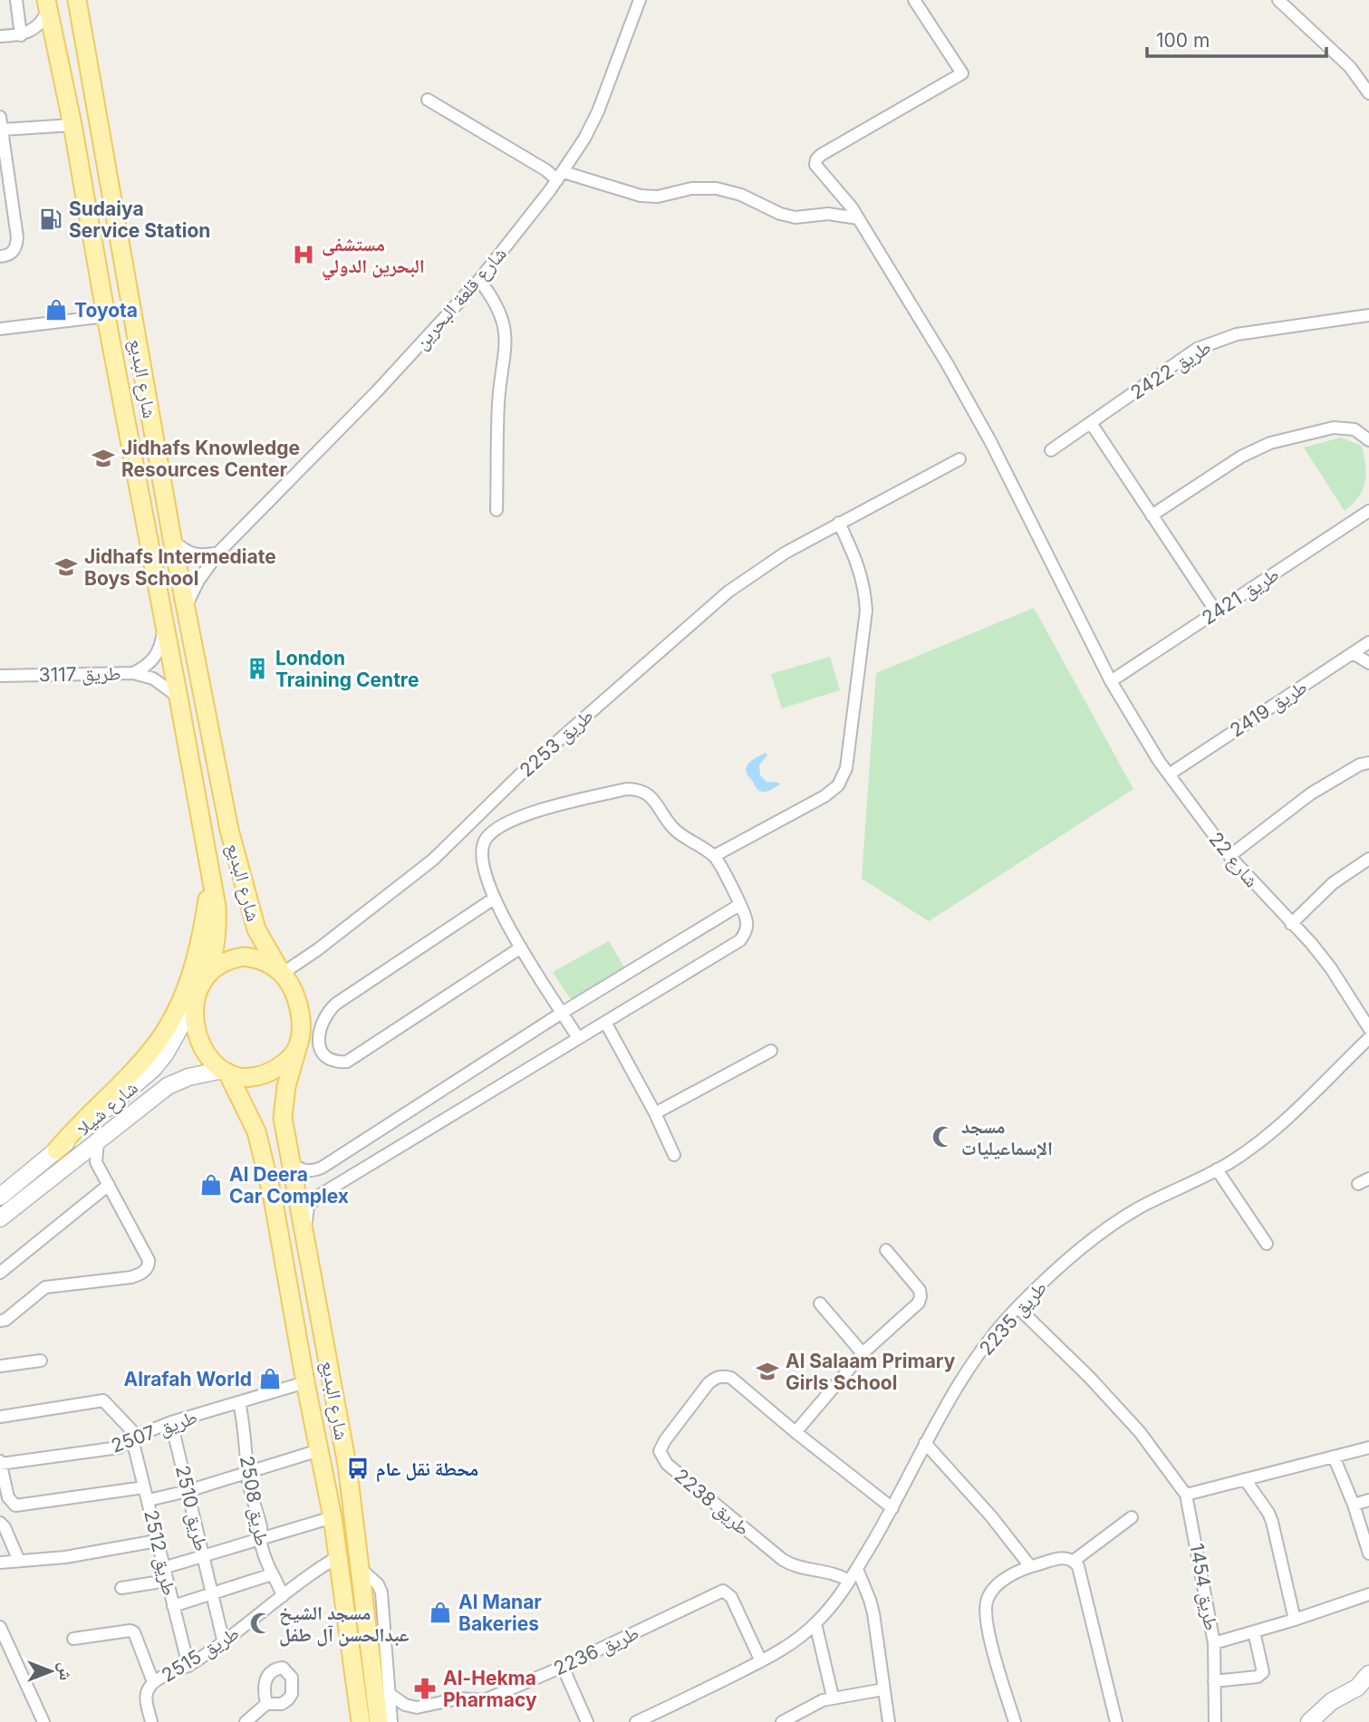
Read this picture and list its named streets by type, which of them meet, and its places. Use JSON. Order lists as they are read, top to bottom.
{
  "streets": {
    "main road": ["شارع البديع", "شارع شيلا"],
    "street": [
      "شارع قلعة البحرين",
      "طريق 2422",
      "طريق 2421",
      "طريق 3117",
      "طريق 2419",
      "طريق 2253",
      "شارع 22",
      "طريق 2235",
      "طريق 2507",
      "طريق 2508",
      "طريق 2238",
      "طريق 2510",
      "طريق 2512",
      "طريق 1454",
      "طريق 2236",
      "طريق 2515"
    ]
  },
  "crossings": [
    ["شارع قلعة البحرين", "شارع البديع"],
    ["شارع البديع", "طريق 3117"],
    ["شارع البديع", "طريق 2253"],
    ["شارع البديع", "شارع شيلا"],
    ["شارع البديع", "طريق 2507"],
    ["شارع البديع", "طريق 2236"],
    ["شارع البديع", "طريق 2515"],
    ["طريق 2421", "شارع 22"],
    ["طريق 2419", "شارع 22"],
    ["طريق 2253", "شارع شيلا"],
    ["طريق 2235", "طريق 2238"],
    ["طريق 2235", "طريق 2236"],
    ["طريق 2507", "طريق 2508"],
    ["طريق 2507", "طريق 2510"],
    ["طريق 2507", "طريق 2512"],
    ["طريق 2508", "طريق 2515"],
    ["طريق 2510", "طريق 2515"],
    ["طريق 2512", "طريق 2515"]
  ],
  "places": {
    "fuel station": ["Sudaiya Service Station"],
    "hospital": ["مستشفى البحرين الدولي"],
    "shop": [
      "Toyota",
      "Al Deera Car Complex",
      "Alrafah World",
      "Al Manar Bakeries"
    ],
    "school or university": ["Jidhafs Knowledge Resources Center", "Jidhafs Intermediate Boys School", "Al Salaam Primary Girls School"],
    "building": ["London Training Centre"],
    "mosque": ["مسجد الإسماعيليات", "مسجد الشيخ عبدالحسن آل طفل"],
    "bus stop": ["محطة نقل عام"],
    "pharmacy": ["Al-Hekma Pharmacy"]
  },
  "scale_bar": "100 m",
  "north": "right"
}
